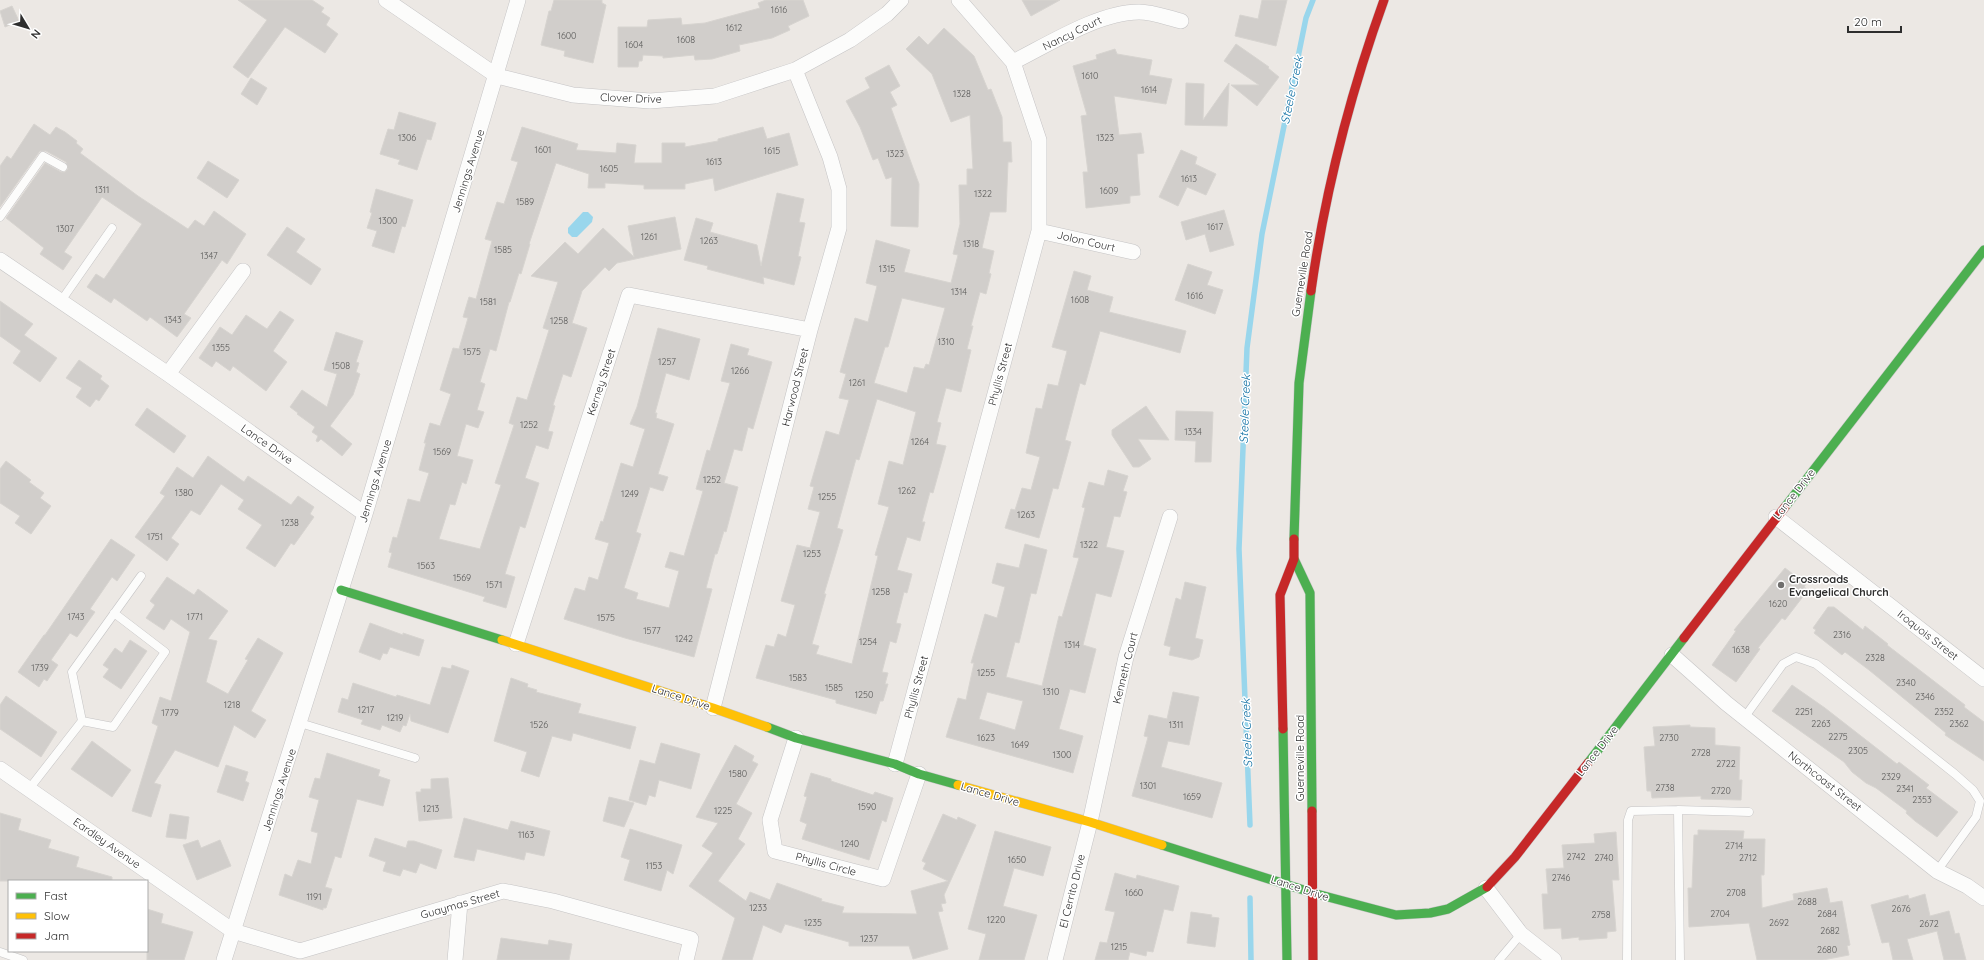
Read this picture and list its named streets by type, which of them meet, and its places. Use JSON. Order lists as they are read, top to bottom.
{
  "streets": {
    "street": [
      "Nancy Court",
      "Clover Drive",
      "Jennings Avenue",
      "Jolon Court",
      "Guerneville Road",
      "Phyllis Street",
      "Kerney Street",
      "Harwood Street",
      "Lance Drive",
      "Iroquois Street",
      "Kenneth Court",
      "Northcoast Street",
      "Eardley Avenue",
      "Phyllis Circle",
      "El Cerrito Drive",
      "Guaymas Street"
    ]
  },
  "crossings": [
    ["Nancy Court", "Phyllis Street"],
    ["Clover Drive", "Jennings Avenue"],
    ["Clover Drive", "Harwood Street"],
    ["Jennings Avenue", "Lance Drive"],
    ["Jennings Avenue", "Eardley Avenue"],
    ["Jennings Avenue", "Guaymas Street"],
    ["Jolon Court", "Phyllis Street"],
    ["Guerneville Road", "Lance Drive"],
    ["Phyllis Street", "Lance Drive"],
    ["Kerney Street", "Harwood Street"],
    ["Kerney Street", "Lance Drive"],
    ["Harwood Street", "Lance Drive"],
    ["Lance Drive", "Iroquois Street"],
    ["Lance Drive", "Kenneth Court"],
    ["Lance Drive", "Northcoast Street"],
    ["Lance Drive", "Phyllis Circle"],
    ["Lance Drive", "El Cerrito Drive"],
    ["Kenneth Court", "El Cerrito Drive"],
    ["Eardley Avenue", "Guaymas Street"]
  ],
  "water": ["Steele Creek"],
  "places": ["Crossroads Evangelical Church"],
  "house_numbers": [
    "1616",
    "1612",
    "1600",
    "1608",
    "1604",
    "1610",
    "1614",
    "1328",
    "1306",
    "1323",
    "1601",
    "1615",
    "1323",
    "1613",
    "1605",
    "1613",
    "1311",
    "1609",
    "1322",
    "1589",
    "1300",
    "1617",
    "1307",
    "1261",
    "1263",
    "1318",
    "1585",
    "1347",
    "1315",
    "1314",
    "1616",
    "1608",
    "1581",
    "1343",
    "1258",
    "1310",
    "1355",
    "1575",
    "1257",
    "1508",
    "1266",
    "1261",
    "1252",
    "1334",
    "1264",
    "1569",
    "1252",
    "1262",
    "1380",
    "1249",
    "1255",
    "1263",
    "1238",
    "1751",
    "1322",
    "1253",
    "1563",
    "1569",
    "1571",
    "1258",
    "1620",
    "1743",
    "1771",
    "1575",
    "1577",
    "2316",
    "1242",
    "1254",
    "1314",
    "1638",
    "2328",
    "1739",
    "1255",
    "1583",
    "2340",
    "1585",
    "1310",
    "1250",
    "2346",
    "1218",
    "1217",
    "2251",
    "2352",
    "1779",
    "1219",
    "2263",
    "2362",
    "1526",
    "1311",
    "2275",
    "1623",
    "2730",
    "1649",
    "2305",
    "2728",
    "1300",
    "2722",
    "1580",
    "2329",
    "1301",
    "2738",
    "2341",
    "2720",
    "1659",
    "2353",
    "1590",
    "1213",
    "1225",
    "1163",
    "1240",
    "2714",
    "2742",
    "2740",
    "2712",
    "1650",
    "1153",
    "2746",
    "1660",
    "2708",
    "1191",
    "2688",
    "1233",
    "2676",
    "2704",
    "2684",
    "2758",
    "1220",
    "1235",
    "2692",
    "2672",
    "2682",
    "1237",
    "1215",
    "2680"
  ],
  "legend": ["Fast", "Slow", "Jam"],
  "scale_bar": "20 m",
  "north": "bottom right"
}
